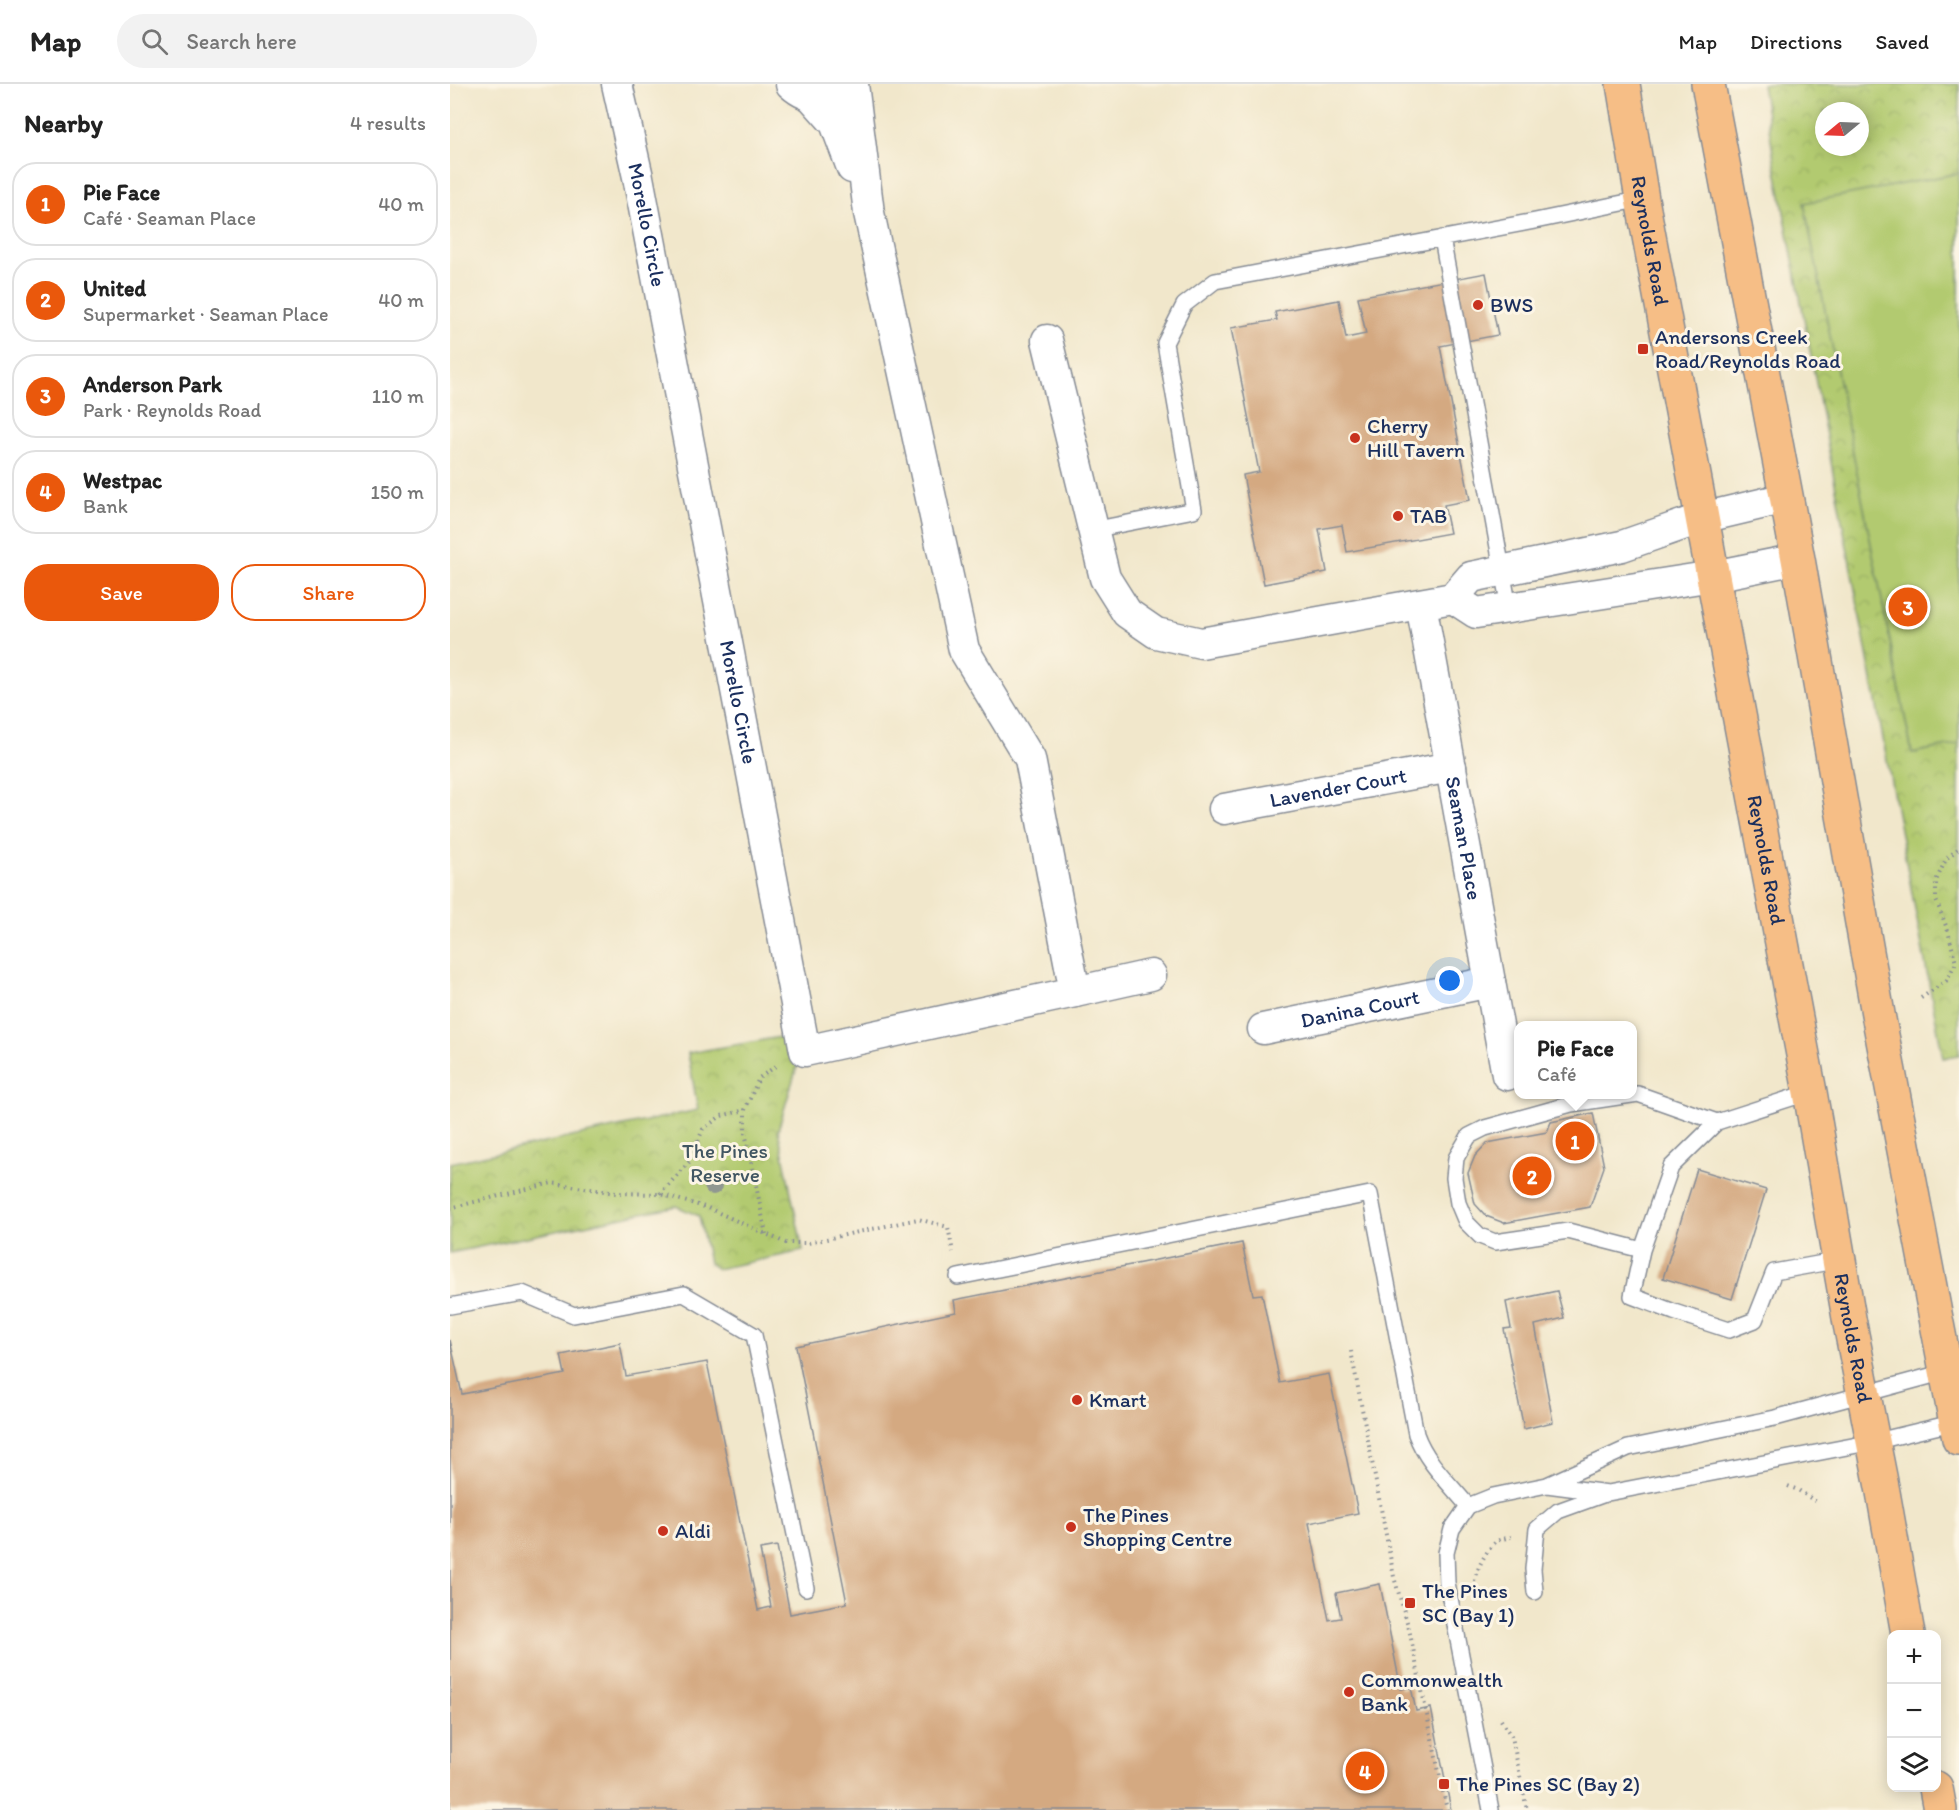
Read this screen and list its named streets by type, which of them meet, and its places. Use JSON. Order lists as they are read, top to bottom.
{
  "streets": {
    "main road": ["Reynolds Road"],
    "street": [
      "Morello Circle",
      "Lavender Court",
      "Seaman Place",
      "Danina Court"
    ]
  },
  "crossings": [
    ["Lavender Court", "Seaman Place"],
    ["Seaman Place", "Danina Court"]
  ],
  "parks": ["The Pines Reserve"],
  "places": {
    "other": [
      "BWS",
      "Cherry Hill Tavern",
      "TAB",
      "Kmart",
      "The Pines Shopping Centre",
      "Aldi",
      "Commonwealth Bank"
    ],
    "transit": ["Andersons Creek Road/Reynolds Road", "The Pines SC (Bay 1)", "The Pines SC (Bay 2)"]
  },
  "north": "left",
  "page": {
    "header": "Map",
    "search": "Search here",
    "nav": ["Map", "Directions", "Saved"],
    "heading": ["Nearby", "4 results"],
    "list": [
      {
        "mark": "1",
        "name": "Pie Face",
        "note": "Café · Seaman Place",
        "value": "40 m"
      },
      {
        "mark": "2",
        "name": "United",
        "note": "Supermarket · Seaman Place",
        "value": "40 m"
      },
      {
        "mark": "3",
        "name": "Anderson Park",
        "note": "Park · Reynolds Road",
        "value": "110 m"
      },
      {
        "mark": "4",
        "name": "Westpac",
        "note": "Bank",
        "value": "150 m"
      }
    ],
    "buttons": ["Save", "Share"],
    "pins": [
      "3",
      "1",
      "2",
      "4"
    ],
    "popup": ["Pie Face", "Café"],
    "map_buttons": ["+", "−"]
  }
}
